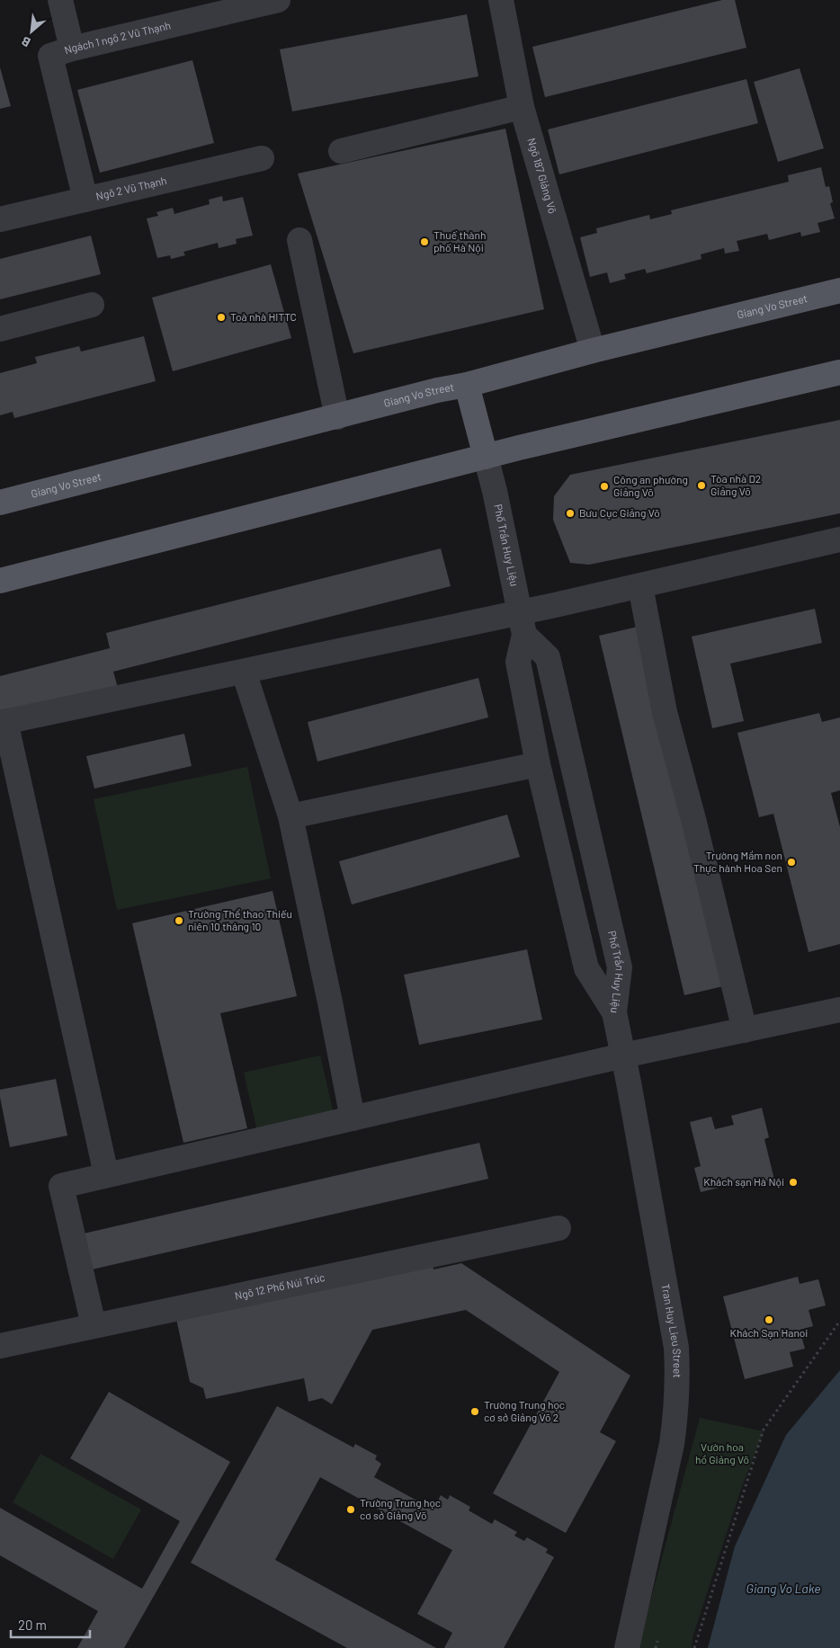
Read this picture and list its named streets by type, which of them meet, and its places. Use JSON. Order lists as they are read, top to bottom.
{
  "streets": {
    "main road": ["Giang Vo Street"],
    "street": [
      "Ngách 1 ngõ 2 Vũ Thạnh",
      "Ngõ 187 Giảng Võ",
      "Ngõ 2 Vũ Thạnh",
      "Phố Trần Huy Liệu",
      "Ngõ 12 Phố Núi Trúc",
      "Tran Huy Lieu Street"
    ]
  },
  "crossings": [
    ["Ngách 1 ngõ 2 Vũ Thạnh", "Ngõ 2 Vũ Thạnh"],
    ["Ngõ 187 Giảng Võ", "Giang Vo Street"],
    ["Phố Trần Huy Liệu", "Tran Huy Lieu Street"]
  ],
  "water": ["Giang Vo Lake"],
  "parks": ["Vườn hoa hồ Giảng Võ"],
  "places": [
    "Thuế thành phố Hà Nội",
    "Toà nhà HITTC",
    "Tòa nhà D2 Giảng Võ",
    "Công an phường Giảng Võ",
    "Bưu Cục Giảng Võ",
    "Trường Mầm non Thực hành Hoa Sen",
    "Trường Thể thao Thiếu niên 10 tháng 10",
    "Khách sạn Hà Nội",
    "Khách Sạn Hanoi",
    "Trường Trung học cơ sở Giảng Võ 2",
    "Trường Trung học cơ sở Giảng Võ"
  ],
  "scale_bar": "20 m",
  "north": "bottom left"
}
